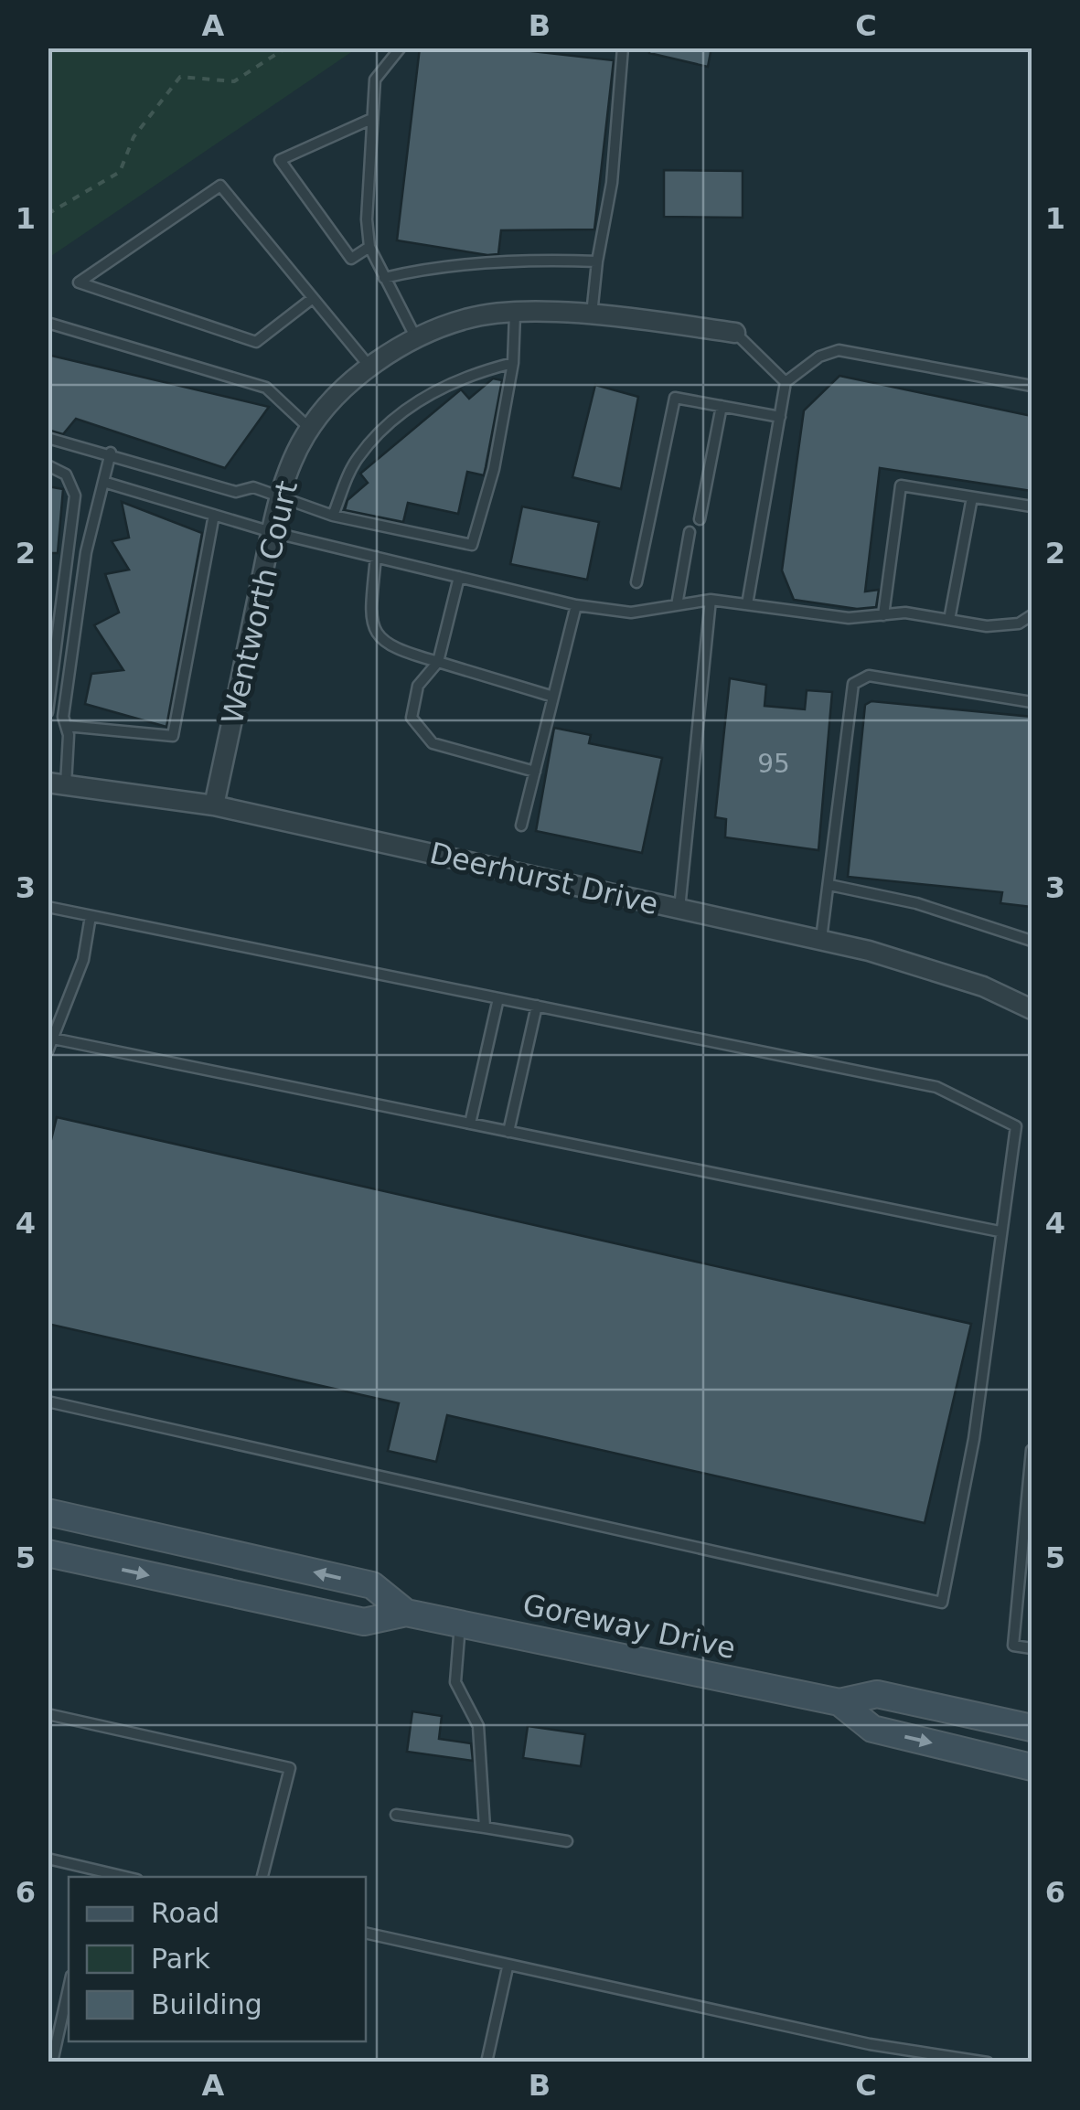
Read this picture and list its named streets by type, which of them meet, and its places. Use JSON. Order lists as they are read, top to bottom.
{
  "streets": {
    "main road": ["Goreway Drive"],
    "street": ["Wentworth Court", "Deerhurst Drive"]
  },
  "crossings": [
    ["Wentworth Court", "Deerhurst Drive"]
  ],
  "house_numbers": ["95"],
  "legend": ["Road", "Park", "Building"],
  "grid": {
    "columns": ["A", "B", "C"],
    "rows": [
      "1",
      "2",
      "3",
      "4",
      "5",
      "6"
    ]
  }
}
